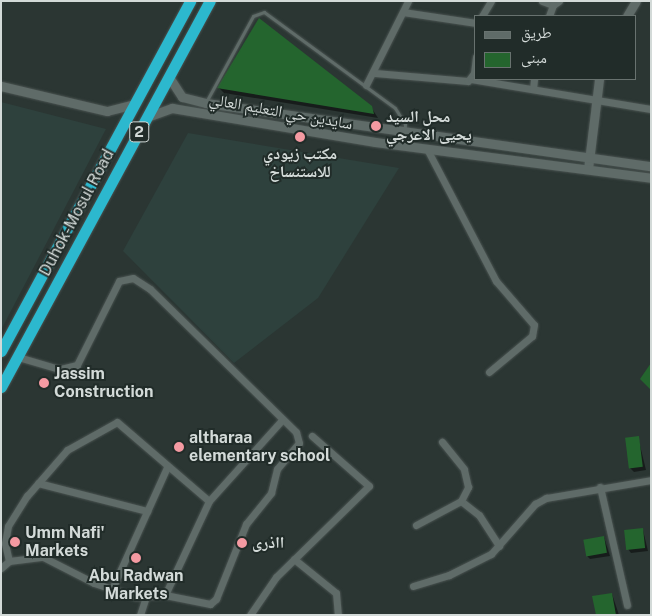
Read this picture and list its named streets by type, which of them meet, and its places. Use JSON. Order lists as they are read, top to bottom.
{
  "streets": {
    "highway": ["2", "Duhok-Mosul Road"],
    "main road": ["سايدين حي التعليم العالي"]
  },
  "crossings": [
    ["سايدين حي التعليم العالي", "Duhok-Mosul Road"]
  ],
  "places": [
    "محل السيد يحيى الاعرجي",
    "مكتب زيودي للاستنساخ",
    "Jassim Construction",
    "altharaa elementary school",
    "Umm Nafi' Markets",
    "ااذرى",
    "Abu Radwan Markets"
  ],
  "legend": ["طريق", "مبنى"]
}
